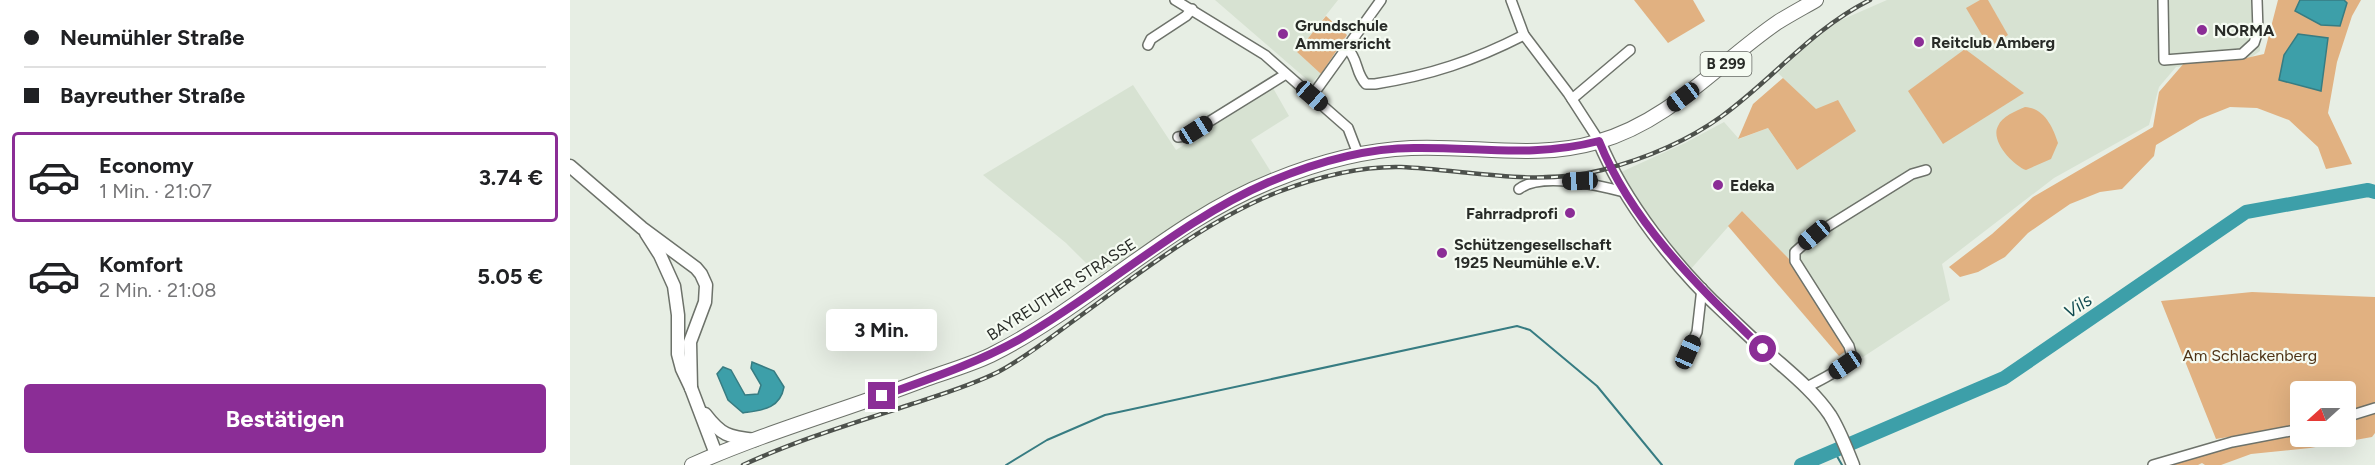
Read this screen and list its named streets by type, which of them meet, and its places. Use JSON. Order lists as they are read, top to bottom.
{
  "streets": {
    "main road": ["B 299", "BAYREUTHER STRASSE"]
  },
  "crossings": [
    ["B 299", "BAYREUTHER STRASSE"]
  ],
  "water": ["Vils"],
  "parks": ["Am Schlackenberg"],
  "places": [
    "NORMA",
    "Grundschule Ammersricht",
    "Reitclub Amberg",
    "Edeka",
    "Fahrradprofi",
    "Schützengesellschaft 1925 Neumühle e.V."
  ],
  "north": "left",
  "page": {
    "banner": ["Neumühler Straße", "Bayreuther Straße"],
    "list": [
      {
        "name": "Economy",
        "note": "1 Min. · 21:07",
        "value": "3.74 €"
      },
      {
        "name": "Komfort",
        "note": "2 Min. · 21:08",
        "value": "5.05 €"
      }
    ],
    "bubble": "3 Min.",
    "buttons": "Bestätigen"
  }
}
